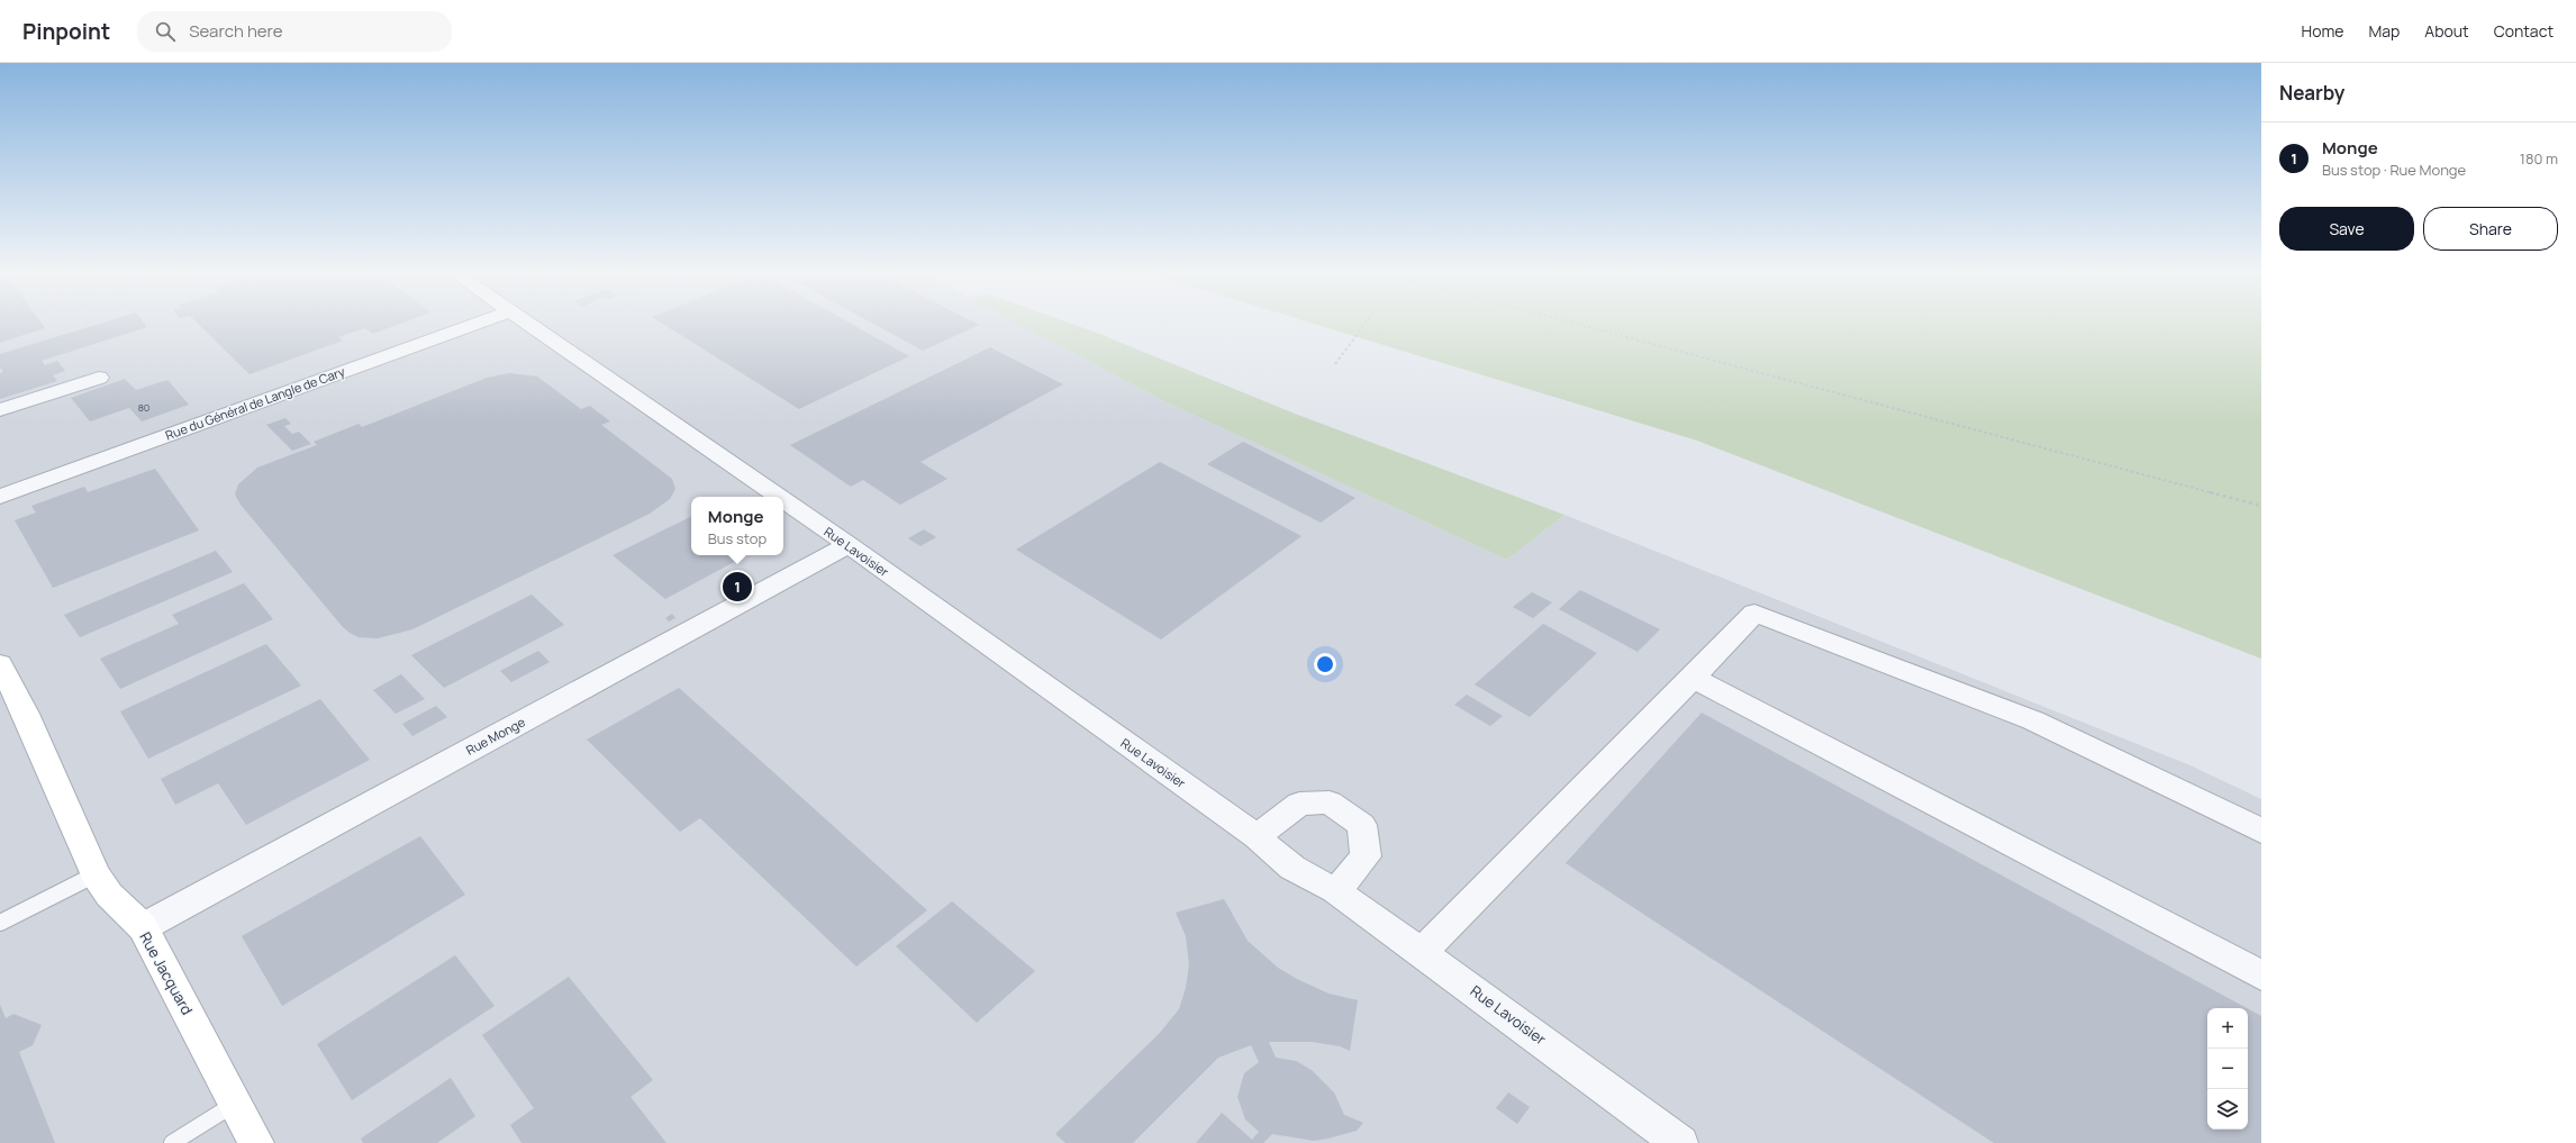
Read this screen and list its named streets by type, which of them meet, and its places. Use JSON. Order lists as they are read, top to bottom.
{
  "streets": {
    "street": [
      "Rue du Général de Langle de Cary",
      "Rue Lavoisier",
      "Rue Monge",
      "Rue Jacquard"
    ]
  },
  "crossings": [
    ["Rue Lavoisier", "Rue Monge"],
    ["Rue Monge", "Rue Jacquard"]
  ],
  "house_numbers": ["80"],
  "page": {
    "header": "Pinpoint",
    "search": "Search here",
    "nav": [
      "Home",
      "Map",
      "About",
      "Contact"
    ],
    "heading": "Nearby",
    "list": [
      {
        "mark": "1",
        "name": "Monge",
        "note": "Bus stop · Rue Monge",
        "value": "180 m"
      }
    ],
    "buttons": ["Save", "Share"],
    "popup": ["Monge", "Bus stop"],
    "pins": "1",
    "map_buttons": ["+", "−"]
  }
}
